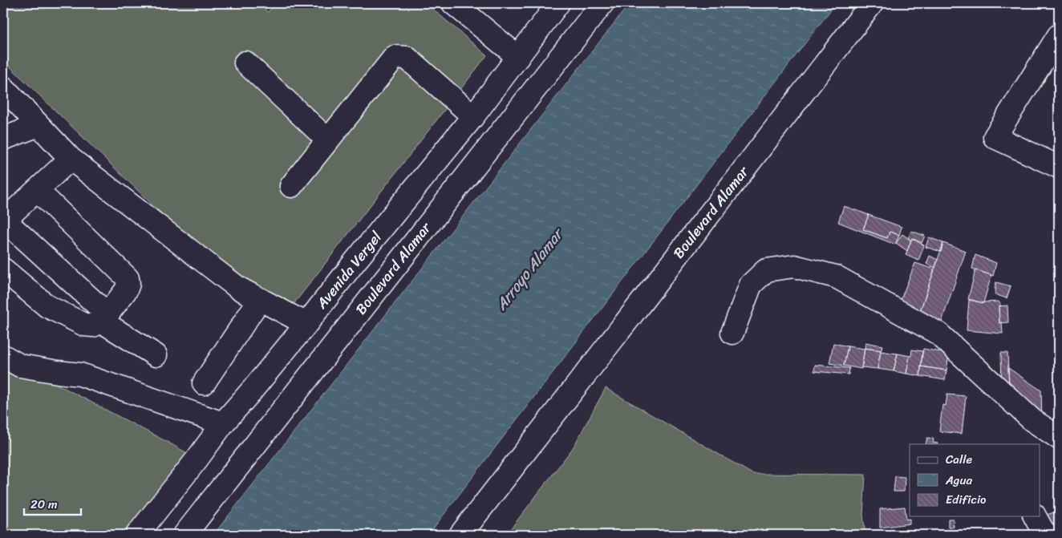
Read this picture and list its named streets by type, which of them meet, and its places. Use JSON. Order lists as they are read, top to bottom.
{
  "streets": {
    "main road": ["Boulevard Alamar", "Avenida Vergel"]
  },
  "water": ["Arroyo Alamar"],
  "legend": ["Calle", "Agua", "Edificio"],
  "scale_bar": "20 m"
}
